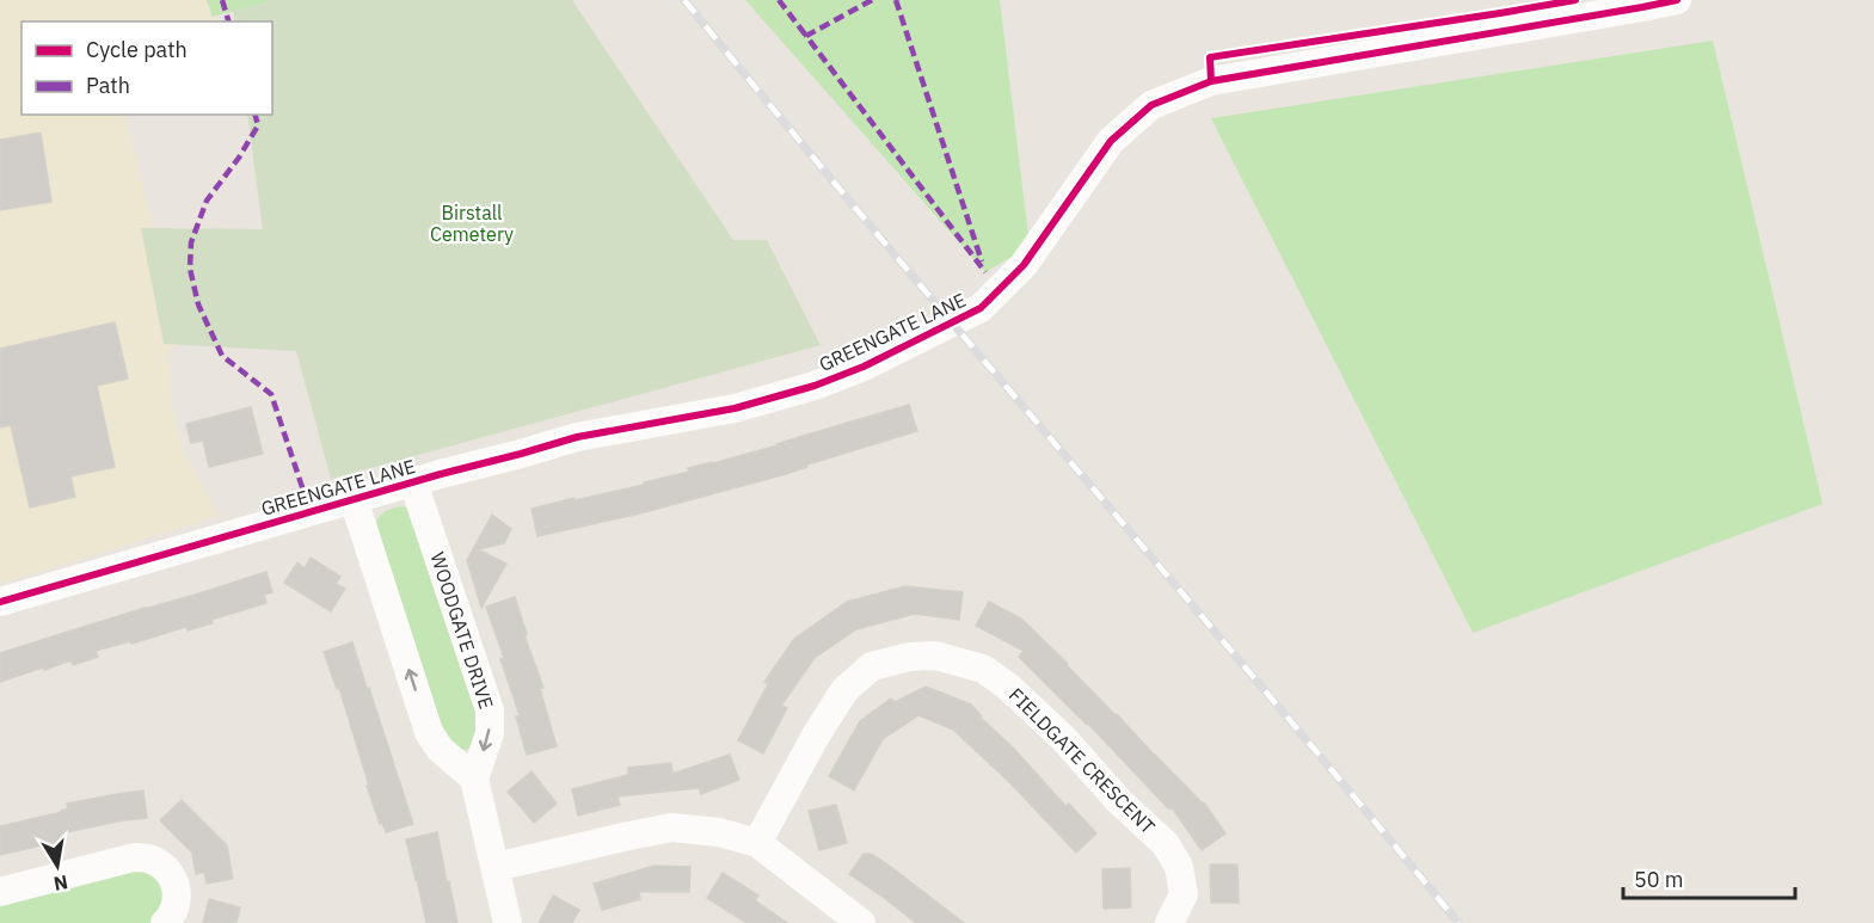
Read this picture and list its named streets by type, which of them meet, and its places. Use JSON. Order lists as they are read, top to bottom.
{
  "streets": {
    "street": ["GREENGATE LANE", "WOODGATE DRIVE", "FIELDGATE CRESCENT"]
  },
  "crossings": [
    ["GREENGATE LANE", "WOODGATE DRIVE"]
  ],
  "parks": ["Birstall Cemetery"],
  "legend": ["Cycle path", "Path"],
  "scale_bar": "50 m",
  "north": "bottom"
}
